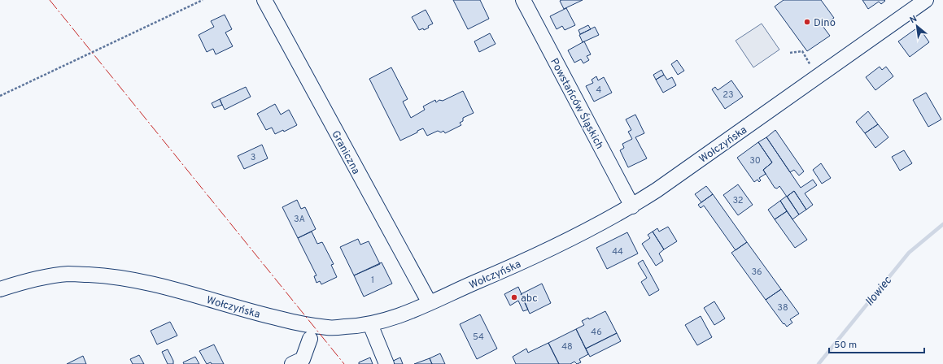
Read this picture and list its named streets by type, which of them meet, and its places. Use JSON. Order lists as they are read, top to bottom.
{
  "streets": {
    "street": ["Powstańców Śląskich", "Wołczyńska", "Graniczna"]
  },
  "crossings": [
    ["Powstańców Śląskich", "Wołczyńska"],
    ["Wołczyńska", "Graniczna"]
  ],
  "water": ["Iłowiec"],
  "places": ["Dino", "abc"],
  "house_numbers": [
    "4",
    "23",
    "3",
    "30",
    "32",
    "3A",
    "44",
    "36",
    "1",
    "38",
    "46",
    "54",
    "48"
  ],
  "scale_bar": "50 m",
  "north": "top left"
}
